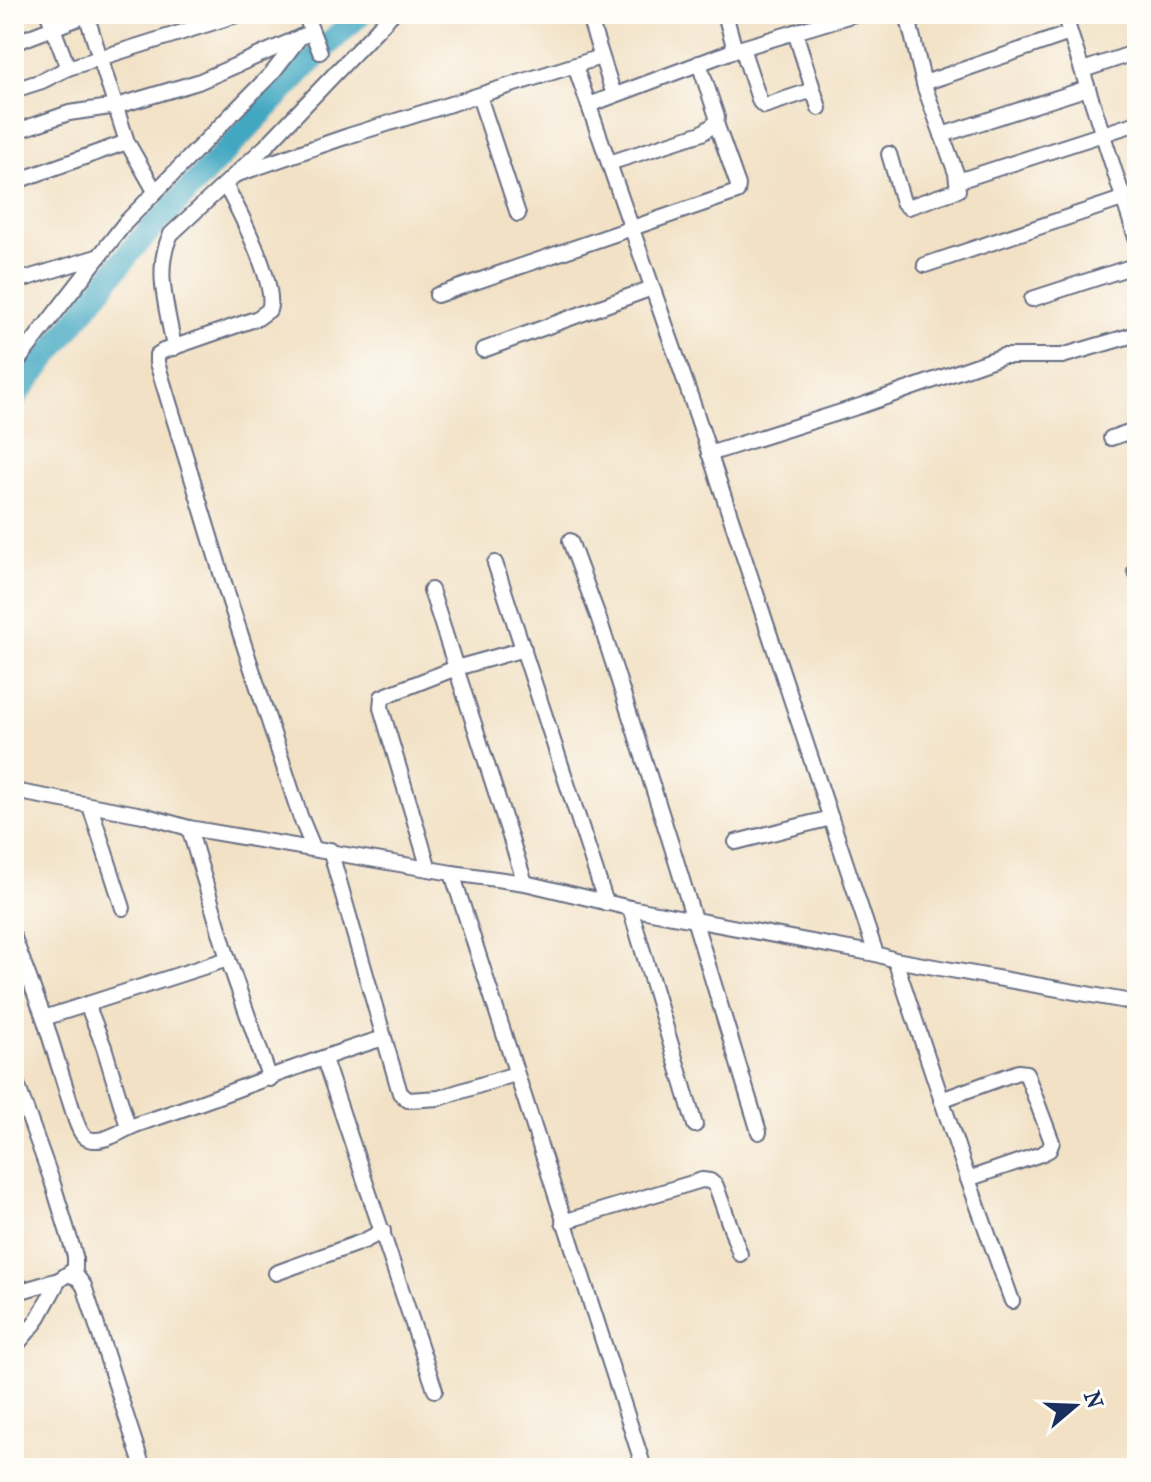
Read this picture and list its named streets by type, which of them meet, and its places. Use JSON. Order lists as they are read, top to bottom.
{
  "north": "right"
}
